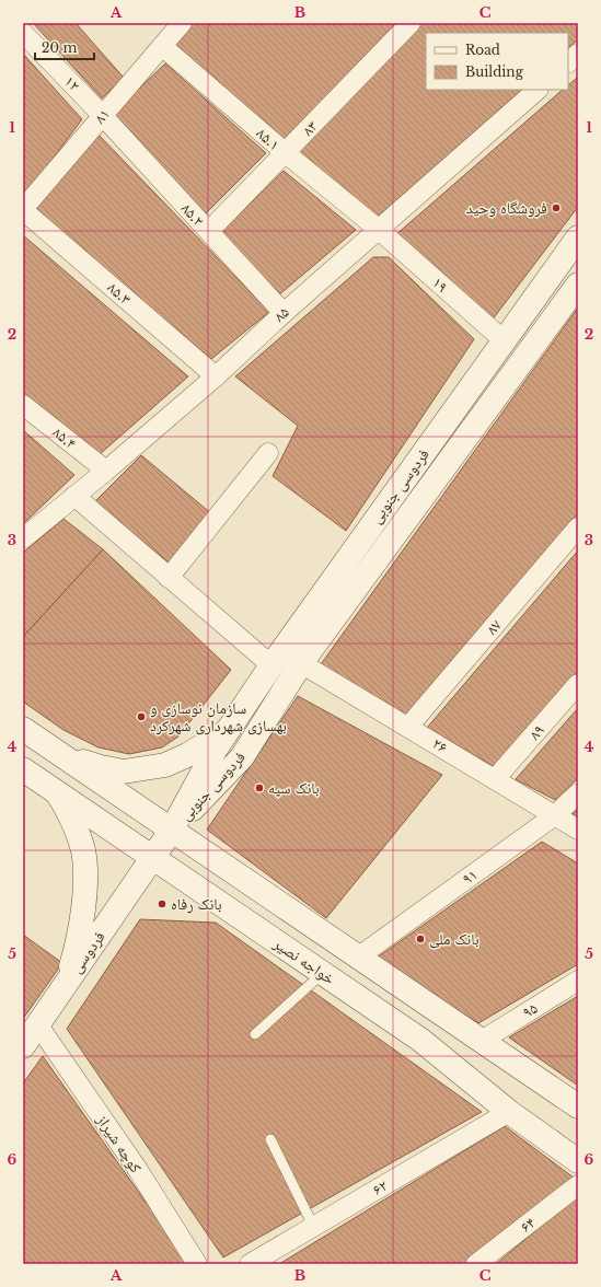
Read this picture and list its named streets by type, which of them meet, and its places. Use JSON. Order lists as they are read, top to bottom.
{
  "streets": {
    "main road": ["فردوسی جنوبی", "فردوسی", "خواجه نصیر"],
    "street": [
      "۱۲",
      "۸۱",
      "۸۳",
      "۸۵.۱",
      "۸۵.۲",
      "۱۹",
      "۸۵.۳",
      "۸۵",
      "۸۵.۴",
      "۸۷",
      "۸۹",
      "۲۶",
      "۹۱",
      "۹۵",
      "کوچه شیراز",
      "۶۲",
      "۶۴"
    ]
  },
  "crossings": [
    ["۱۲", "۸۱"],
    ["۱۲", "۸۵.۲"],
    ["۸۱", "۸۵.۱"],
    ["۸۱", "۸۵.۲"],
    ["۸۱", "۸۵.۳"],
    ["۸۳", "۸۵.۱"],
    ["۸۳", "۸۵.۲"],
    ["۸۵.۱", "۱۹"],
    ["۸۵.۱", "۸۵"],
    ["۸۵.۲", "۸۵"],
    ["۱۹", "۸۵"],
    ["۱۹", "فردوسی جنوبی"],
    ["۸۵.۳", "۸۵"],
    ["۸۵", "۸۵.۴"],
    ["فردوسی جنوبی", "۲۶"],
    ["فردوسی جنوبی", "فردوسی"],
    ["۸۷", "۲۶"],
    ["۸۹", "۲۶"],
    ["۲۶", "۹۱"],
    ["فردوسی", "خواجه نصیر"],
    ["فردوسی", "کوچه شیراز"],
    ["خواجه نصیر", "۶۲"]
  ],
  "places": [
    "فروشگاه وحید",
    "سازمان نوسازی و بهسازی شهرداری شهرکرد",
    "بانک سپه",
    "بانک رفاه",
    "بانک ملی"
  ],
  "legend": ["Road", "Building"],
  "scale_bar": "20 m",
  "grid": {
    "columns": ["A", "B", "C"],
    "rows": [
      "1",
      "2",
      "3",
      "4",
      "5",
      "6"
    ]
  }
}
